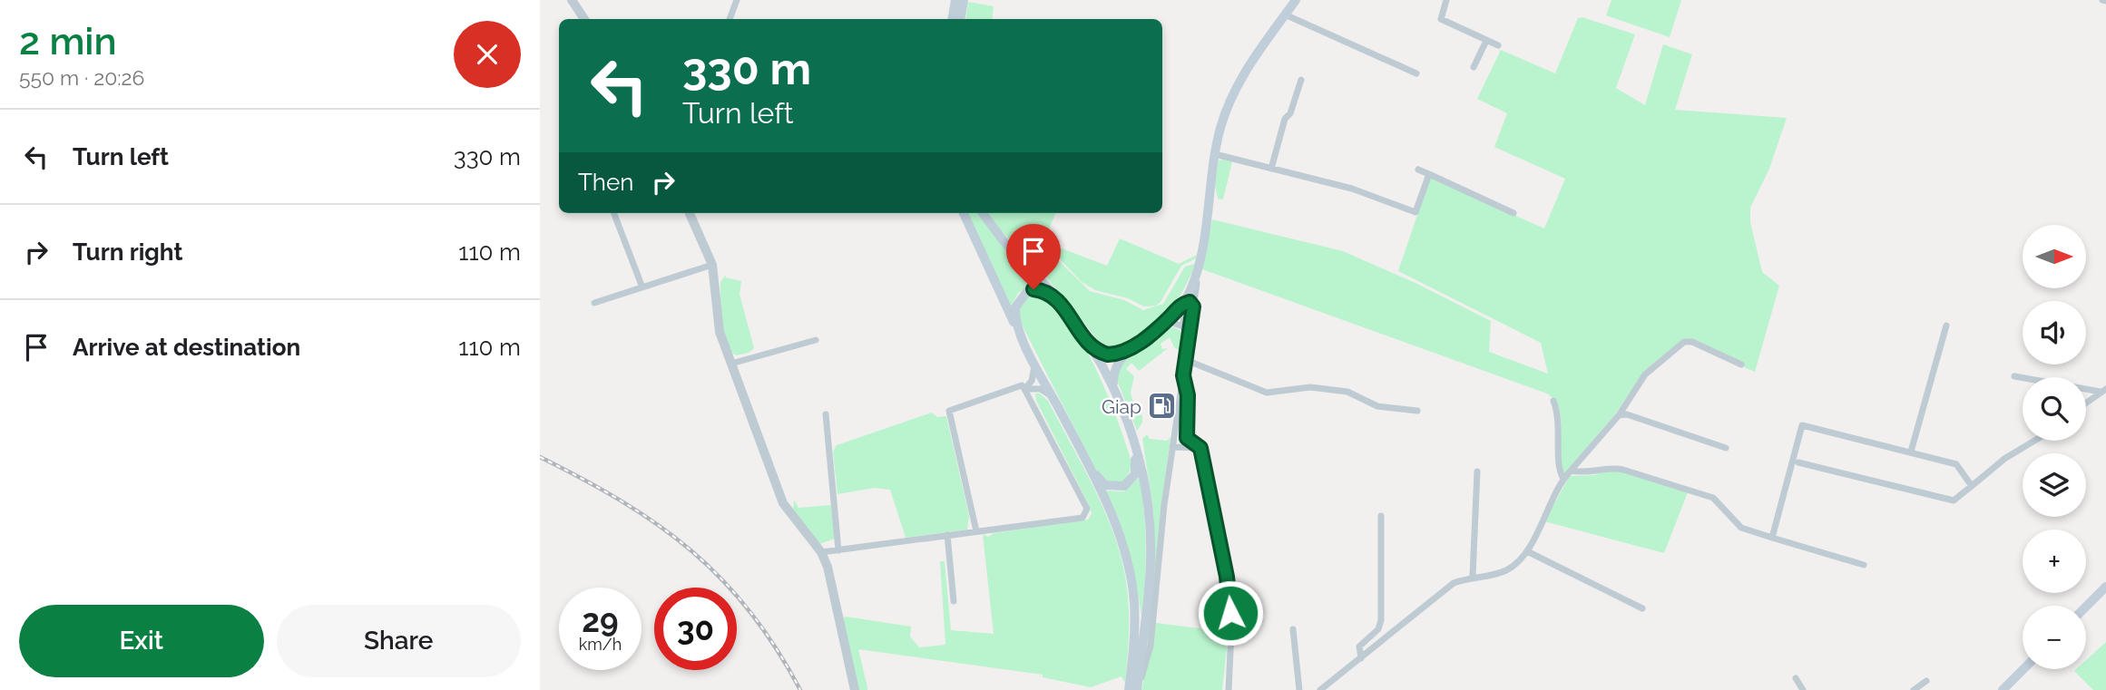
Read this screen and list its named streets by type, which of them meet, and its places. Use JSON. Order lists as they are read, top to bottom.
{
  "places": {
    "fuel station": ["Giap"]
  },
  "north": "right",
  "page": {
    "heading": ["2 min", "550 m · 20:26"],
    "turn": ["330 m", "Turn left"],
    "list": [
      {
        "name": "Turn left",
        "value": "330 m"
      },
      {
        "name": "Turn right",
        "value": "110 m"
      },
      {
        "name": "Arrive at destination",
        "value": "110 m"
      }
    ],
    "then": "Then",
    "map_buttons": ["+", "−"],
    "speed": "29 km/h",
    "limit": "30",
    "buttons": ["Exit", "Share"]
  }
}
